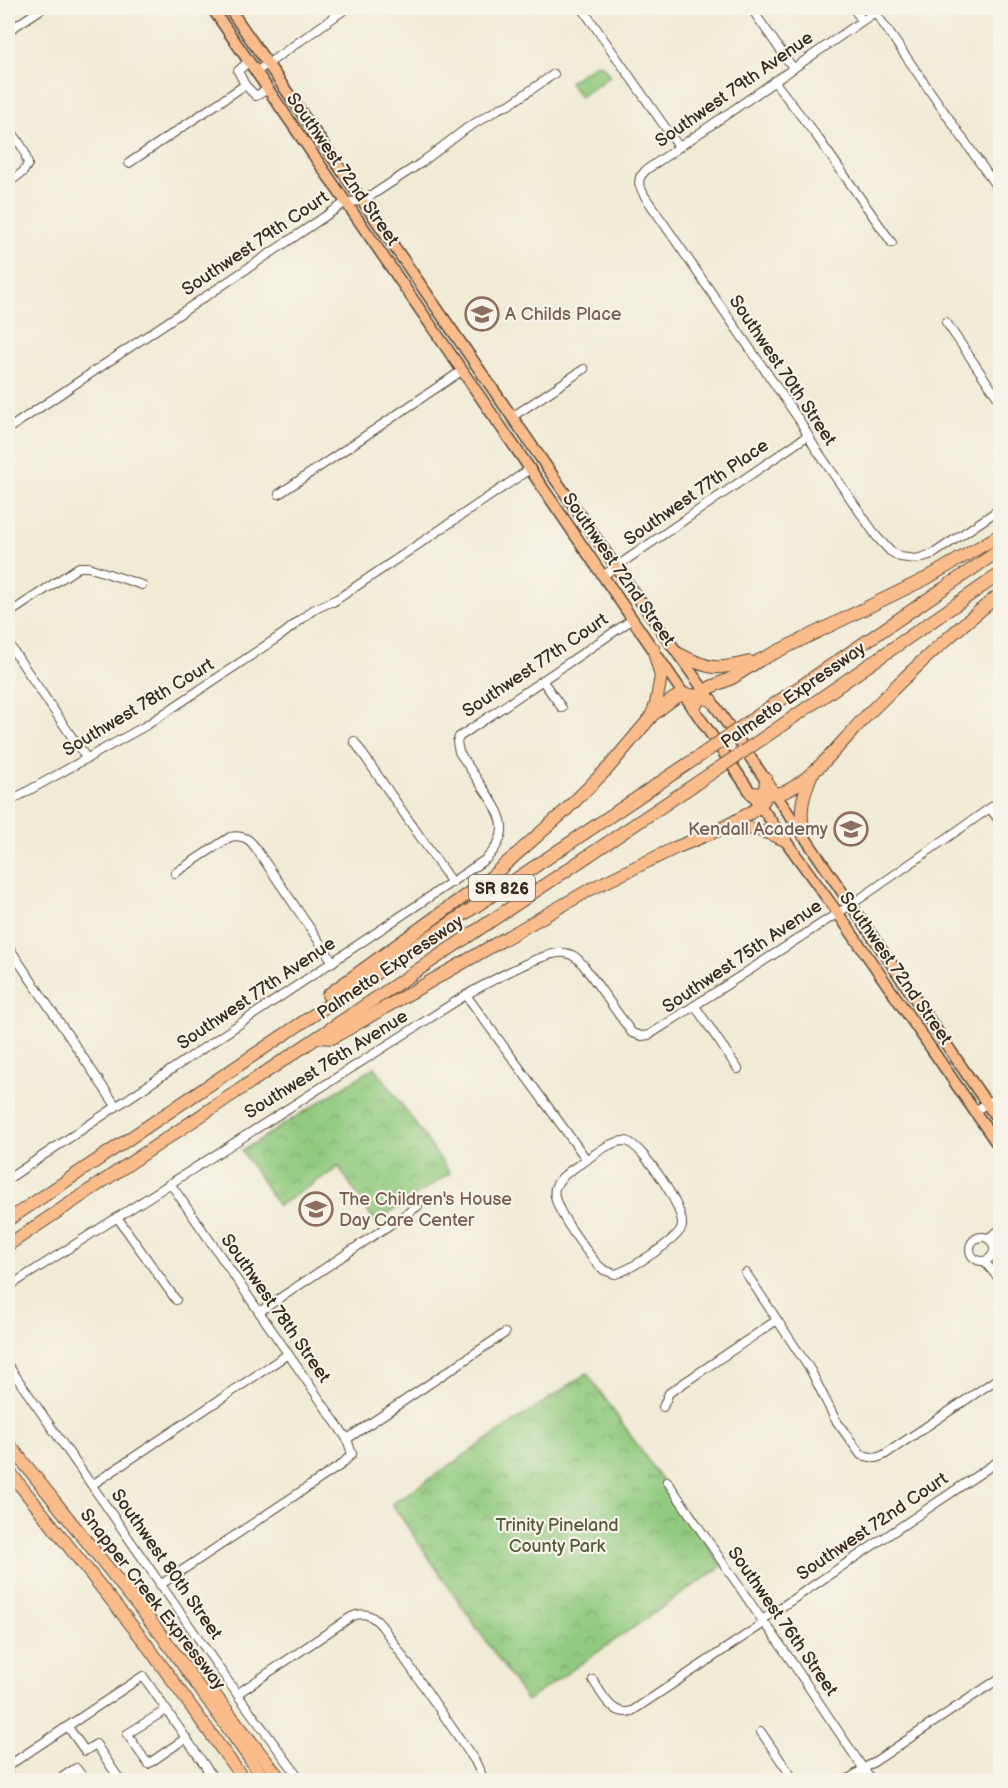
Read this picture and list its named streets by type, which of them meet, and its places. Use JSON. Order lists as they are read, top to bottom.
{
  "streets": {
    "highway": ["Palmetto Expressway", "SR 826", "Snapper Creek Expressway"],
    "main road": ["Southwest 72nd Street"],
    "street": [
      "Southwest 79th Avenue",
      "Southwest 79th Court",
      "Southwest 70th Street",
      "Southwest 77th Place",
      "Southwest 77th Court",
      "Southwest 78th Court",
      "Southwest 75th Avenue",
      "Southwest 77th Avenue",
      "Southwest 76th Avenue",
      "Southwest 78th Street",
      "Southwest 72nd Court",
      "Southwest 80th Street",
      "Southwest 76th Street"
    ]
  },
  "crossings": [
    ["Southwest 79th Avenue", "Southwest 70th Street"],
    ["Southwest 72nd Street", "Southwest 79th Court"],
    ["Southwest 72nd Street", "Southwest 77th Place"],
    ["Southwest 72nd Street", "Southwest 77th Court"],
    ["Southwest 72nd Street", "Southwest 78th Court"],
    ["Southwest 72nd Street", "Southwest 75th Avenue"],
    ["Southwest 70th Street", "Southwest 77th Place"],
    ["Southwest 77th Court", "Southwest 77th Avenue"],
    ["Southwest 75th Avenue", "Southwest 76th Avenue"],
    ["Southwest 76th Avenue", "Southwest 78th Street"],
    ["Southwest 78th Street", "Southwest 80th Street"],
    ["Southwest 72nd Court", "Southwest 76th Street"]
  ],
  "parks": ["Trinity Pineland County Park"],
  "places": {
    "school or university": ["A Childs Place", "Kendall Academy", "The Children's House Day Care Center"]
  }
}
